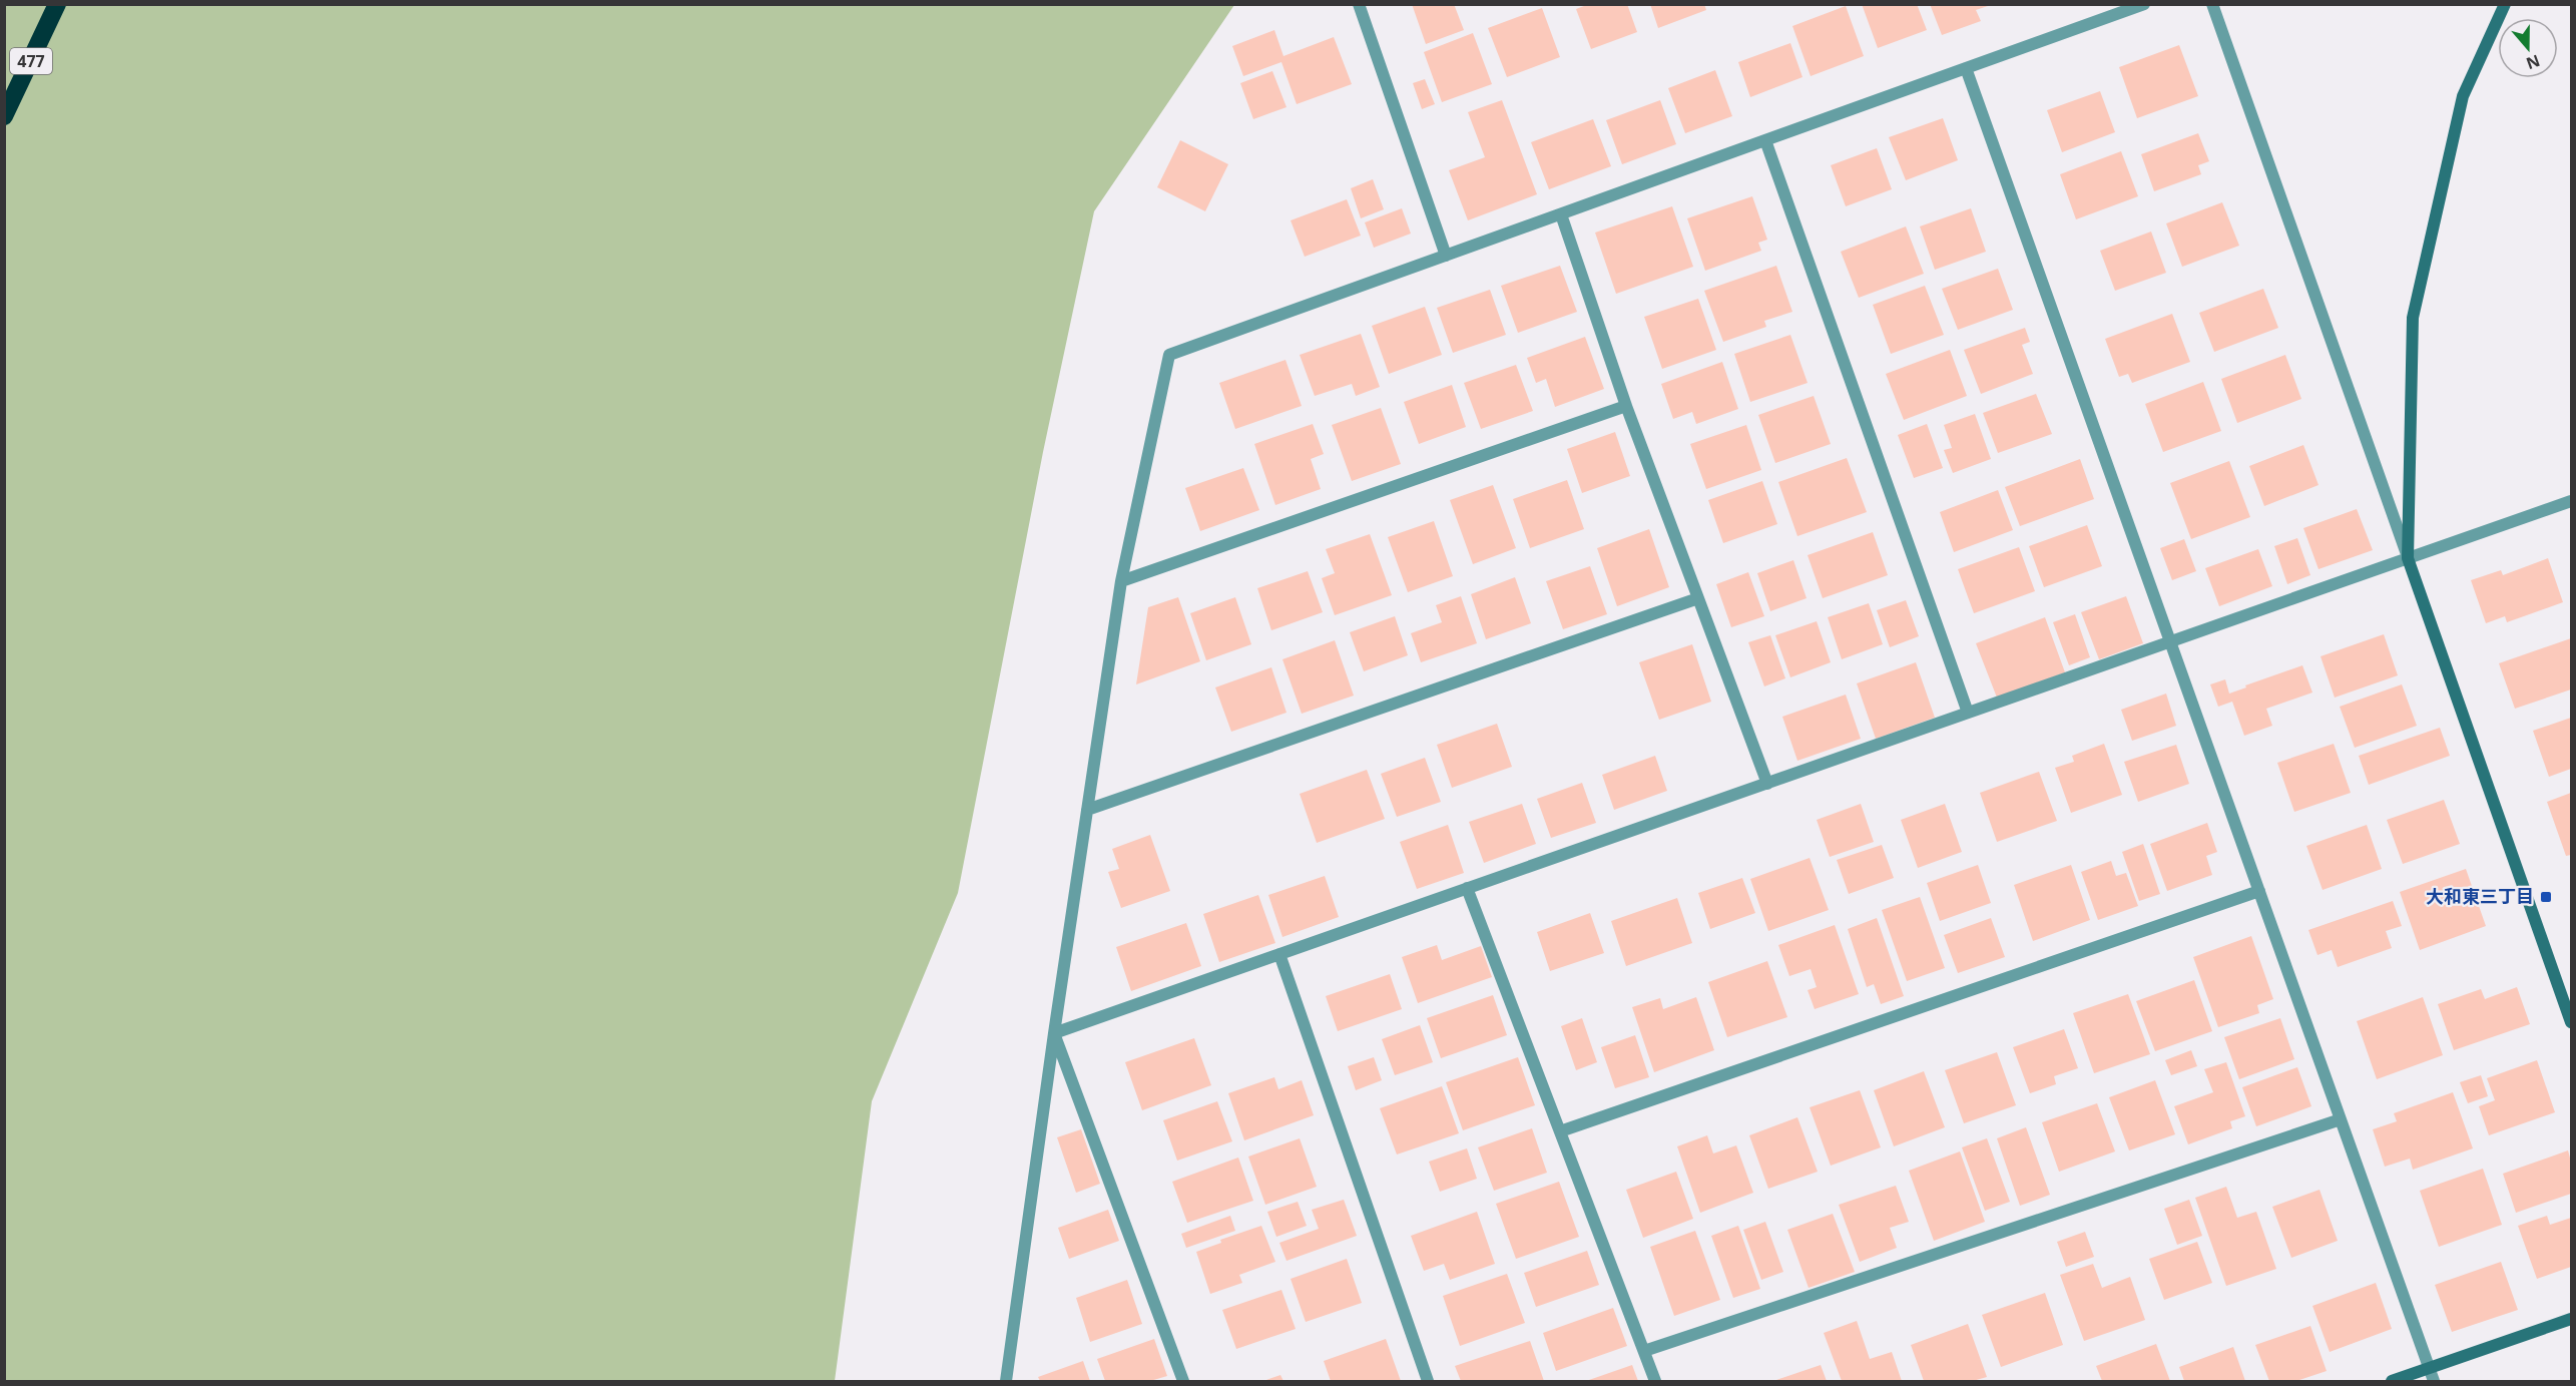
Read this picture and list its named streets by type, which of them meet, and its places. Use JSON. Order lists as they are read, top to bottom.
{
  "streets": {
    "highway": ["477"]
  },
  "places": {
    "transit": ["大和東三丁目"]
  },
  "north": "bottom"
}
